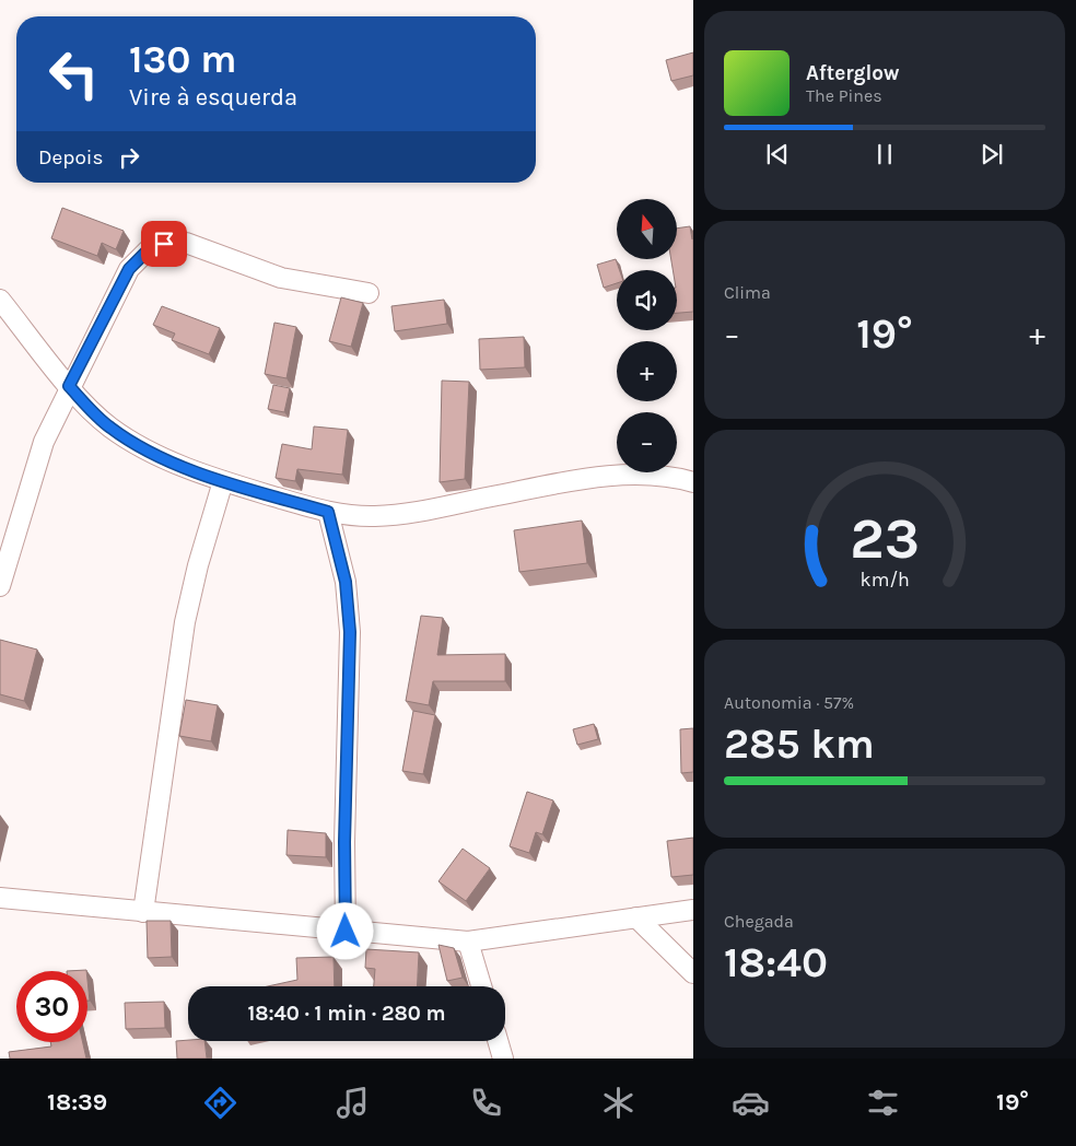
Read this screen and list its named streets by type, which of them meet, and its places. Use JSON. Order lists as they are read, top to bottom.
{
  "north": "top",
  "page": {
    "turn": ["130 m", "Vire à esquerda"],
    "song": ["Afterglow", "The Pines"],
    "then": "Depois",
    "map_buttons": ["+", "−"],
    "tile": [
      "Clima",
      ["Autonomia · 57%", "285 km"],
      ["Chegada", "18:40"]
    ],
    "heat": ["−", "19°", "+"],
    "limit": "30",
    "trip": "18:40 · 1 min · 280 m",
    "tabs": ["18:39", "19°"],
    "gauge": ["23", "km/h"]
  }
}
